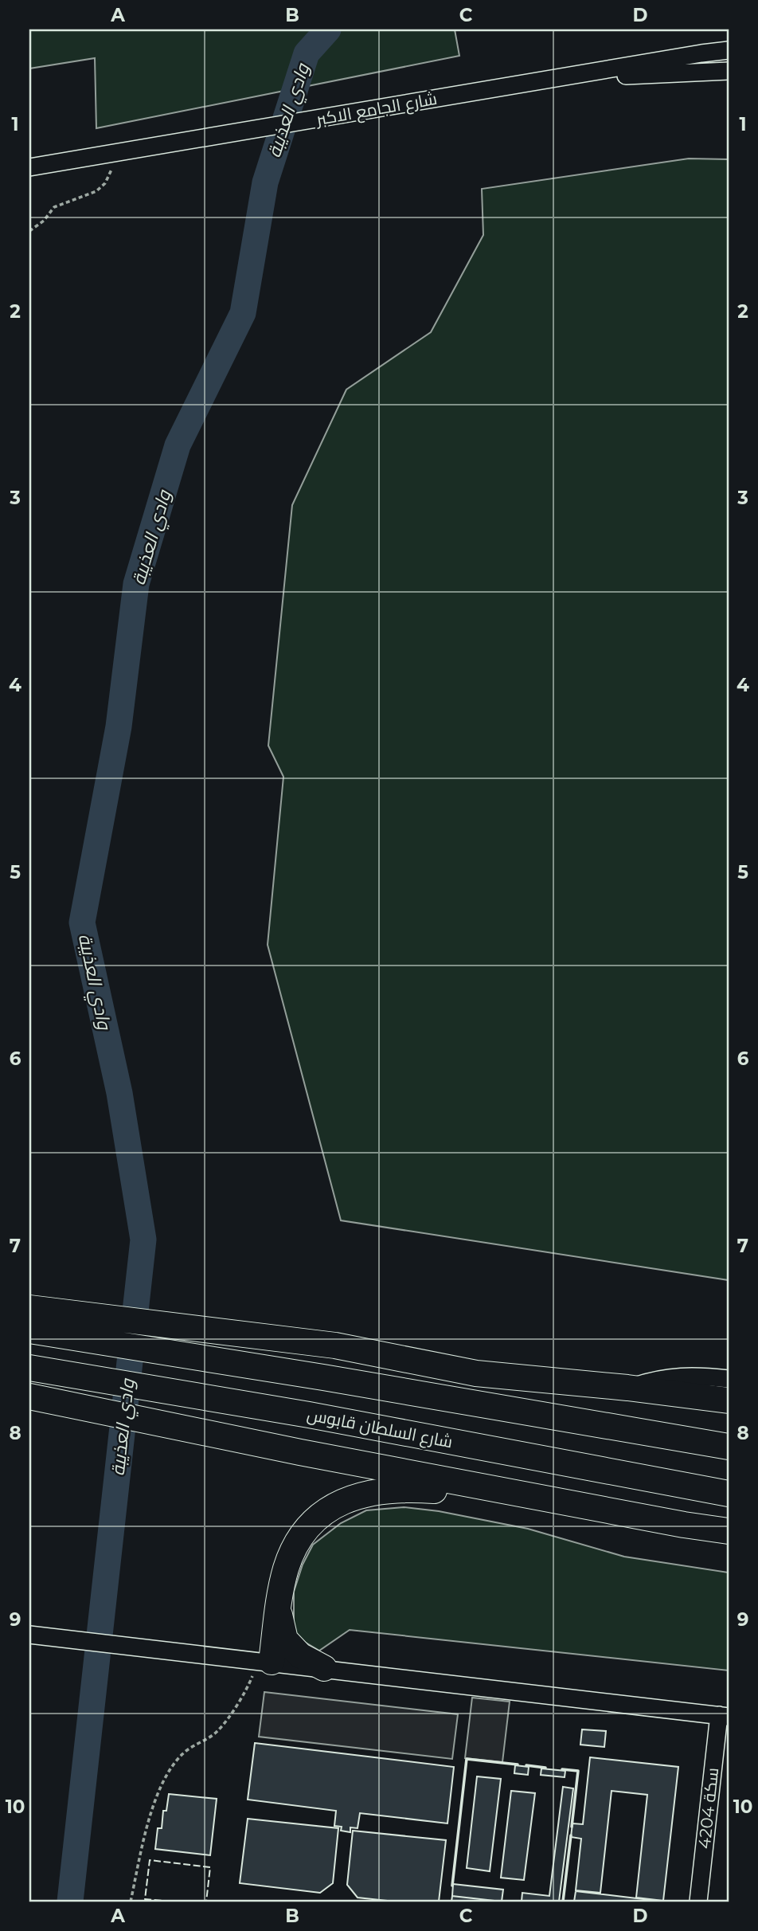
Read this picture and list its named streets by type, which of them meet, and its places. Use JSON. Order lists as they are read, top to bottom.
{
  "streets": {
    "highway": ["شارع السلطان قابوس"],
    "street": ["شارع الجامع الاكبر", "سكة 4204"]
  },
  "water": ["وادي العذيبة"],
  "grid": {
    "columns": [
      "A",
      "B",
      "C",
      "D"
    ],
    "rows": [
      "1",
      "2",
      "3",
      "4",
      "5",
      "6",
      "7",
      "8",
      "9",
      "10"
    ]
  }
}
